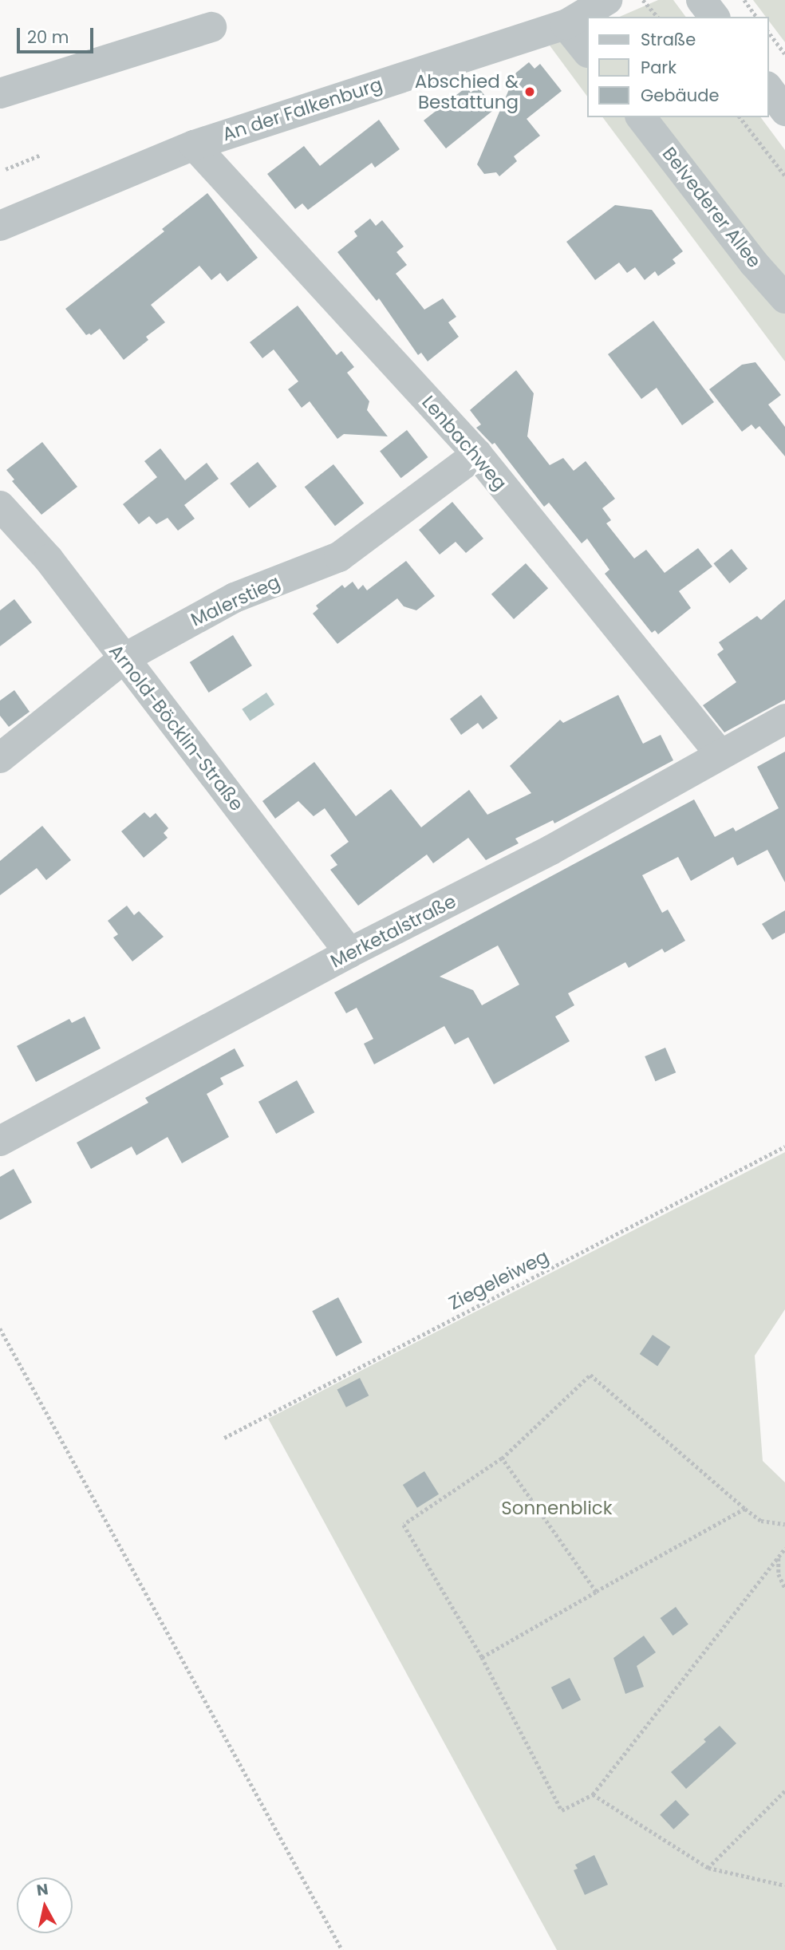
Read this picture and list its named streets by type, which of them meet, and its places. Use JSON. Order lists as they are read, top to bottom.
{
  "streets": {
    "street": [
      "An der Falkenburg",
      "Belvederer Allee",
      "Lenbachweg",
      "Malerstieg",
      "Arnold-Böcklin-Straße",
      "Merketalstraße"
    ],
    "path": ["Ziegeleiweg"]
  },
  "crossings": [
    ["An der Falkenburg", "Lenbachweg"],
    ["Lenbachweg", "Malerstieg"],
    ["Lenbachweg", "Merketalstraße"],
    ["Malerstieg", "Arnold-Böcklin-Straße"],
    ["Arnold-Böcklin-Straße", "Merketalstraße"]
  ],
  "parks": ["Sonnenblick"],
  "places": ["Abschied & Bestattung"],
  "legend": ["Straße", "Park", "Gebäude"],
  "scale_bar": "20 m",
  "north": "top"
}
